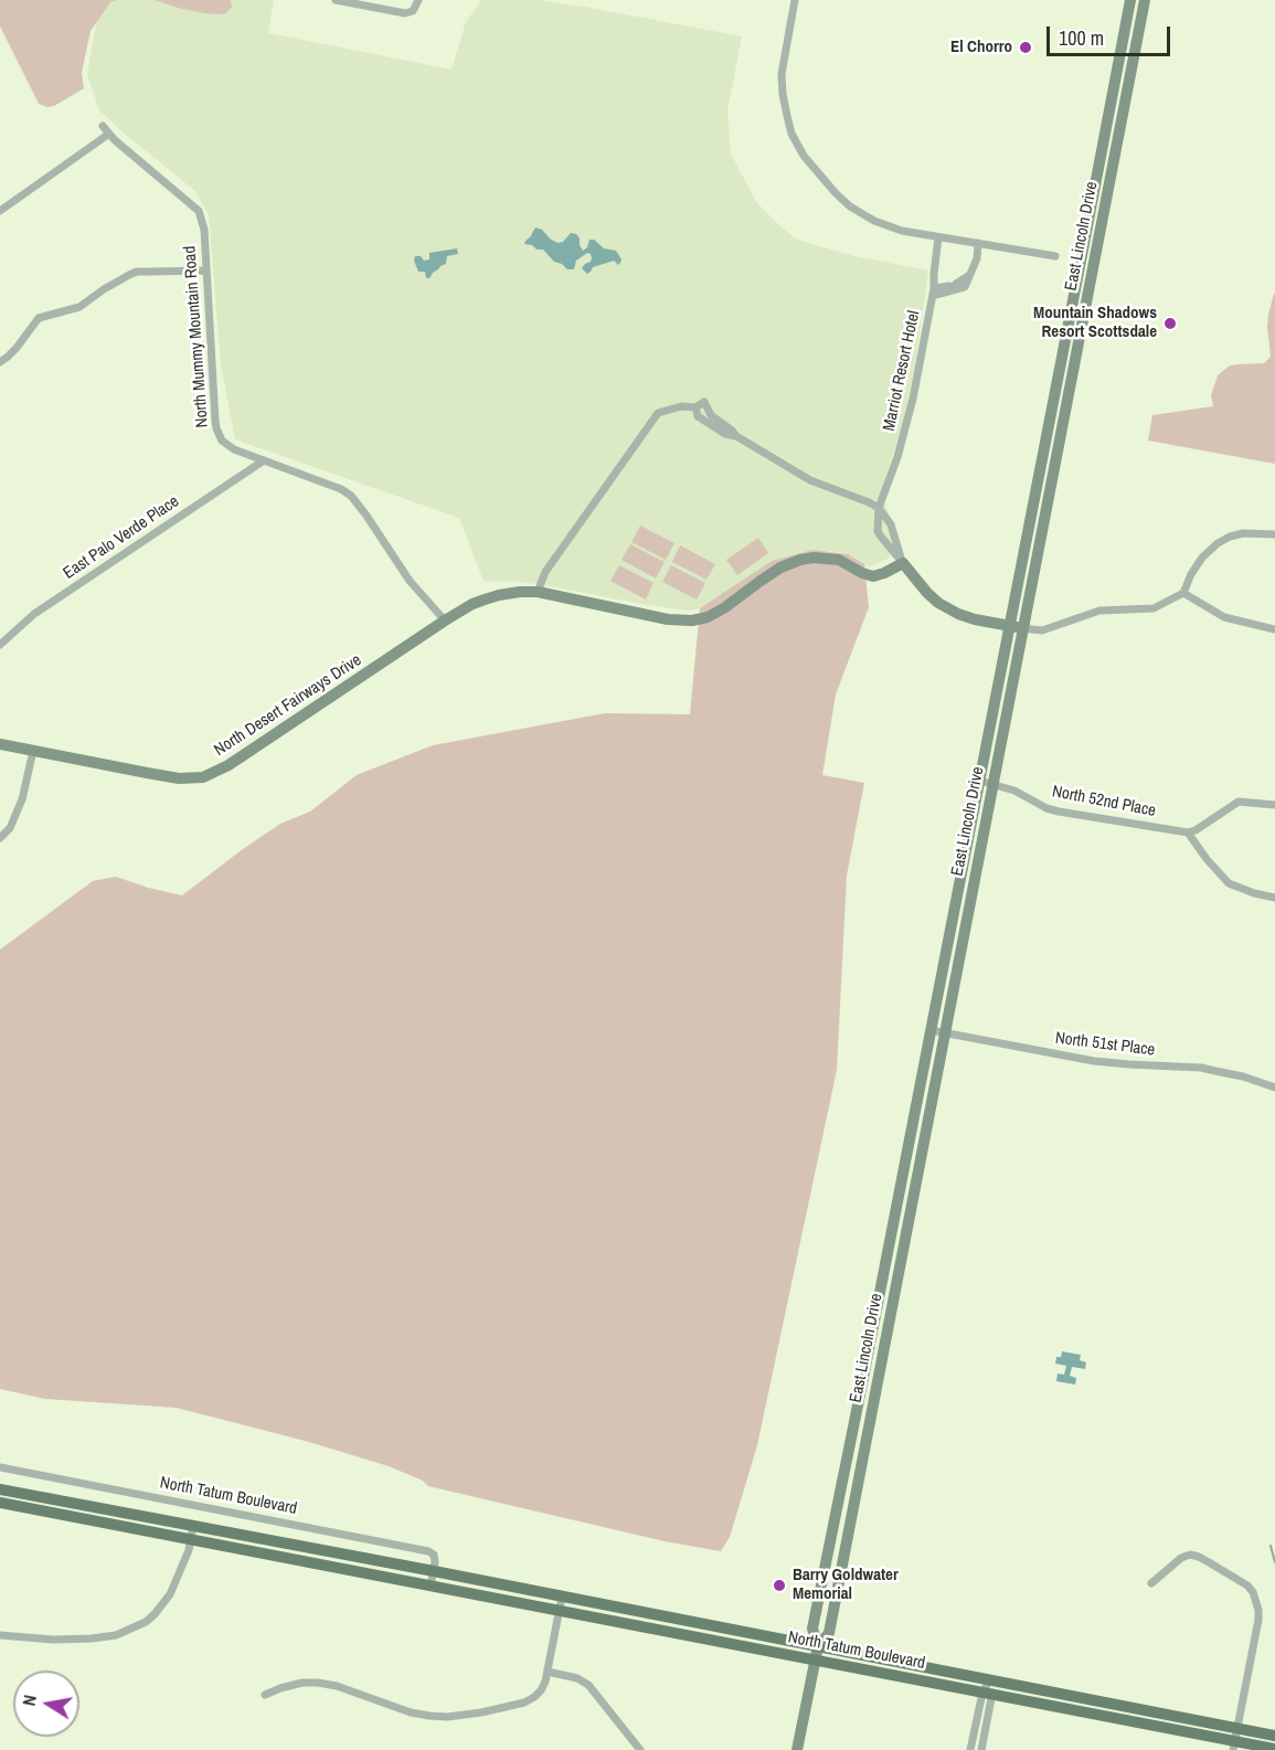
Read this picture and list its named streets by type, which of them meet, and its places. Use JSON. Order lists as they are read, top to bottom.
{
  "streets": {
    "main road": ["East Lincoln Drive", "North Desert Fairways Drive", "North Tatum Boulevard"],
    "street": [
      "North Mummy Mountain Road",
      "Marriot Resort Hotel",
      "East Palo Verde Place",
      "North 52nd Place",
      "North 51st Place"
    ]
  },
  "crossings": [
    ["East Lincoln Drive", "Marriot Resort Hotel"],
    ["East Lincoln Drive", "North 52nd Place"],
    ["East Lincoln Drive", "North 51st Place"],
    ["East Lincoln Drive", "North Tatum Boulevard"],
    ["North Mummy Mountain Road", "East Palo Verde Place"],
    ["North Mummy Mountain Road", "North Desert Fairways Drive"]
  ],
  "places": ["El Chorro", "Mountain Shadows Resort Scottsdale", "Barry Goldwater Memorial"],
  "scale_bar": "100 m",
  "north": "left"
}
